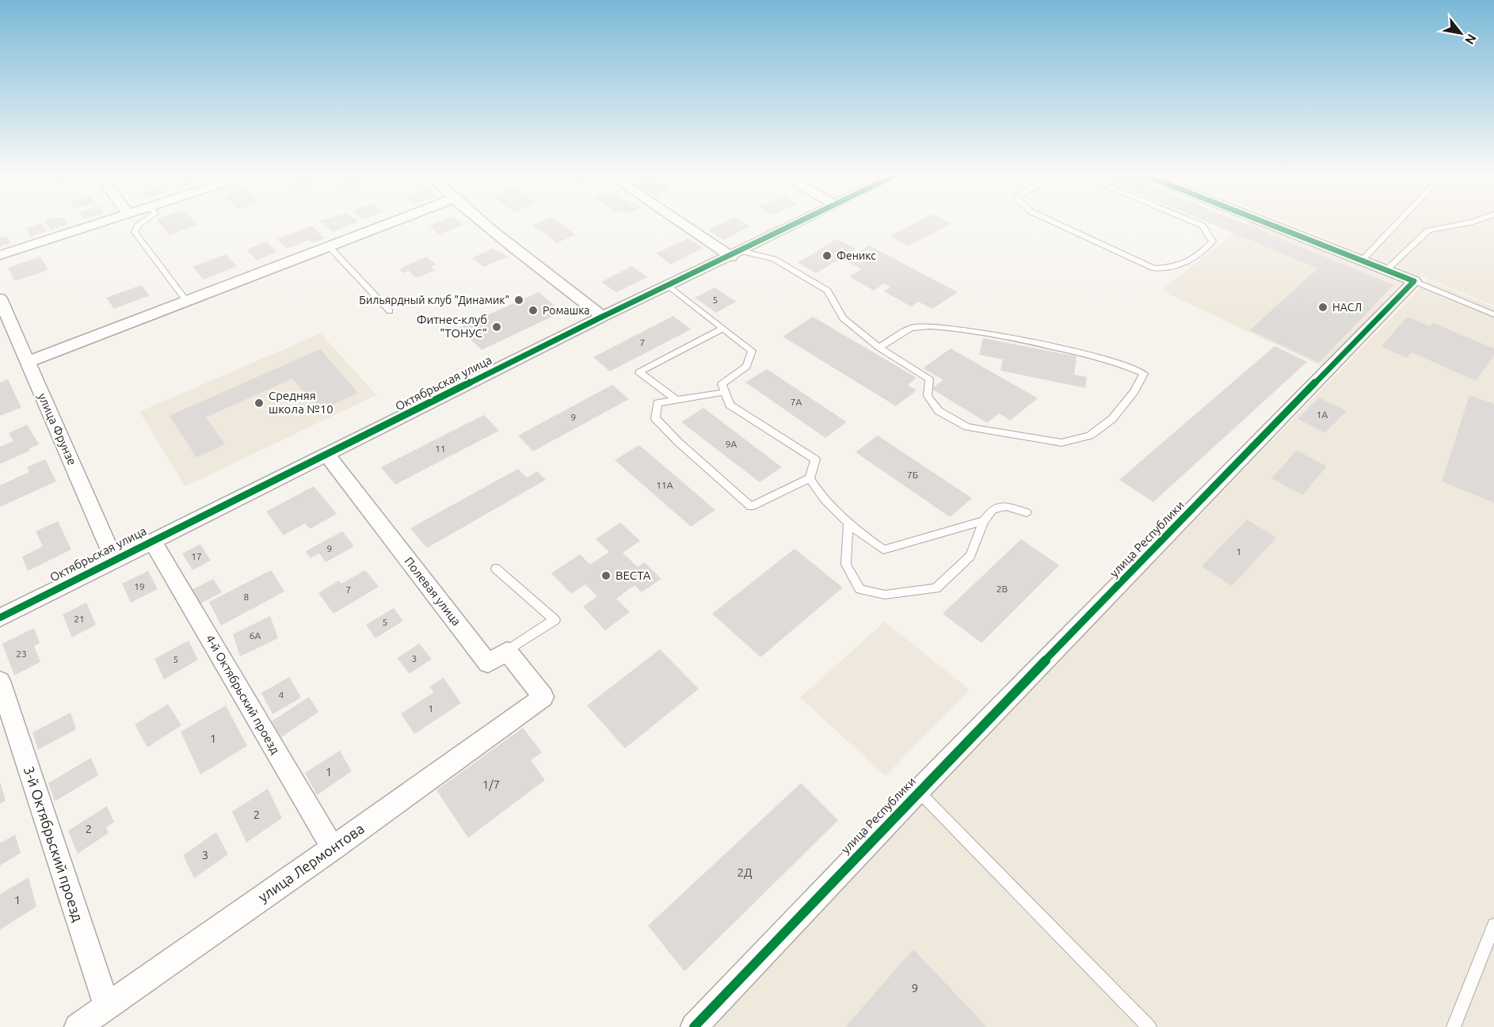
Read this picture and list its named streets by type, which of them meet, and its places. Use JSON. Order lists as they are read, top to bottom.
{
  "streets": {
    "street": [
      "Октябрьская улица",
      "улица Фрунзе",
      "улица Республики",
      "Полевая улица",
      "4-й Октябрьский проезд",
      "3-й Октябрьский проезд",
      "улица Лермонтова"
    ]
  },
  "crossings": [
    ["Октябрьская улица", "улица Фрунзе"],
    ["Октябрьская улица", "Полевая улица"],
    ["Октябрьская улица", "4-й Октябрьский проезд"],
    ["Полевая улица", "улица Лермонтова"],
    ["4-й Октябрьский проезд", "улица Лермонтова"],
    ["3-й Октябрьский проезд", "улица Лермонтова"]
  ],
  "places": [
    "Феникс",
    "Бильярдный клуб \"Динамик\"",
    "НАСЛ",
    "Ромашка",
    "Фитнес-клуб \"ТОНУС\"",
    "Средняя школа №10",
    "ВЕСТА"
  ],
  "house_numbers": [
    "5",
    "7",
    "7А",
    "1А",
    "9",
    "9А",
    "11",
    "7Б",
    "11А",
    "9",
    "1",
    "17",
    "19",
    "2В",
    "7",
    "8",
    "21",
    "5",
    "6А",
    "23",
    "3",
    "5",
    "4",
    "1",
    "1",
    "1",
    "1/7",
    "2",
    "2",
    "3",
    "2Д",
    "1",
    "9"
  ],
  "north": "bottom right"
}
